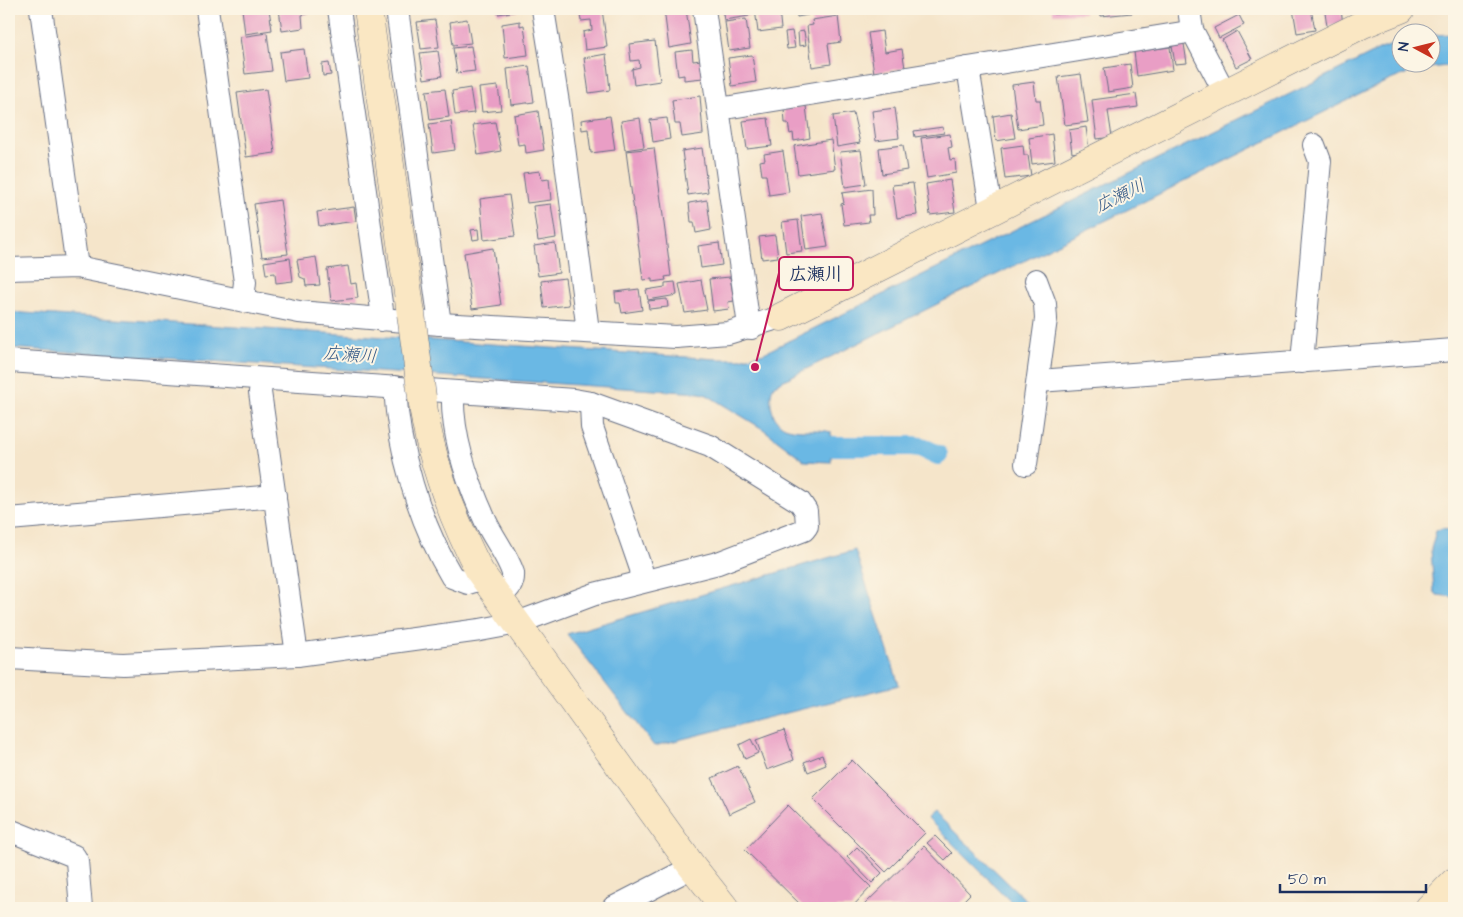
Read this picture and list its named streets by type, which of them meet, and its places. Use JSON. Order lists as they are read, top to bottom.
{
  "water": ["広瀬川"],
  "places": ["広瀬川"],
  "scale_bar": "50 m",
  "north": "left"
}
